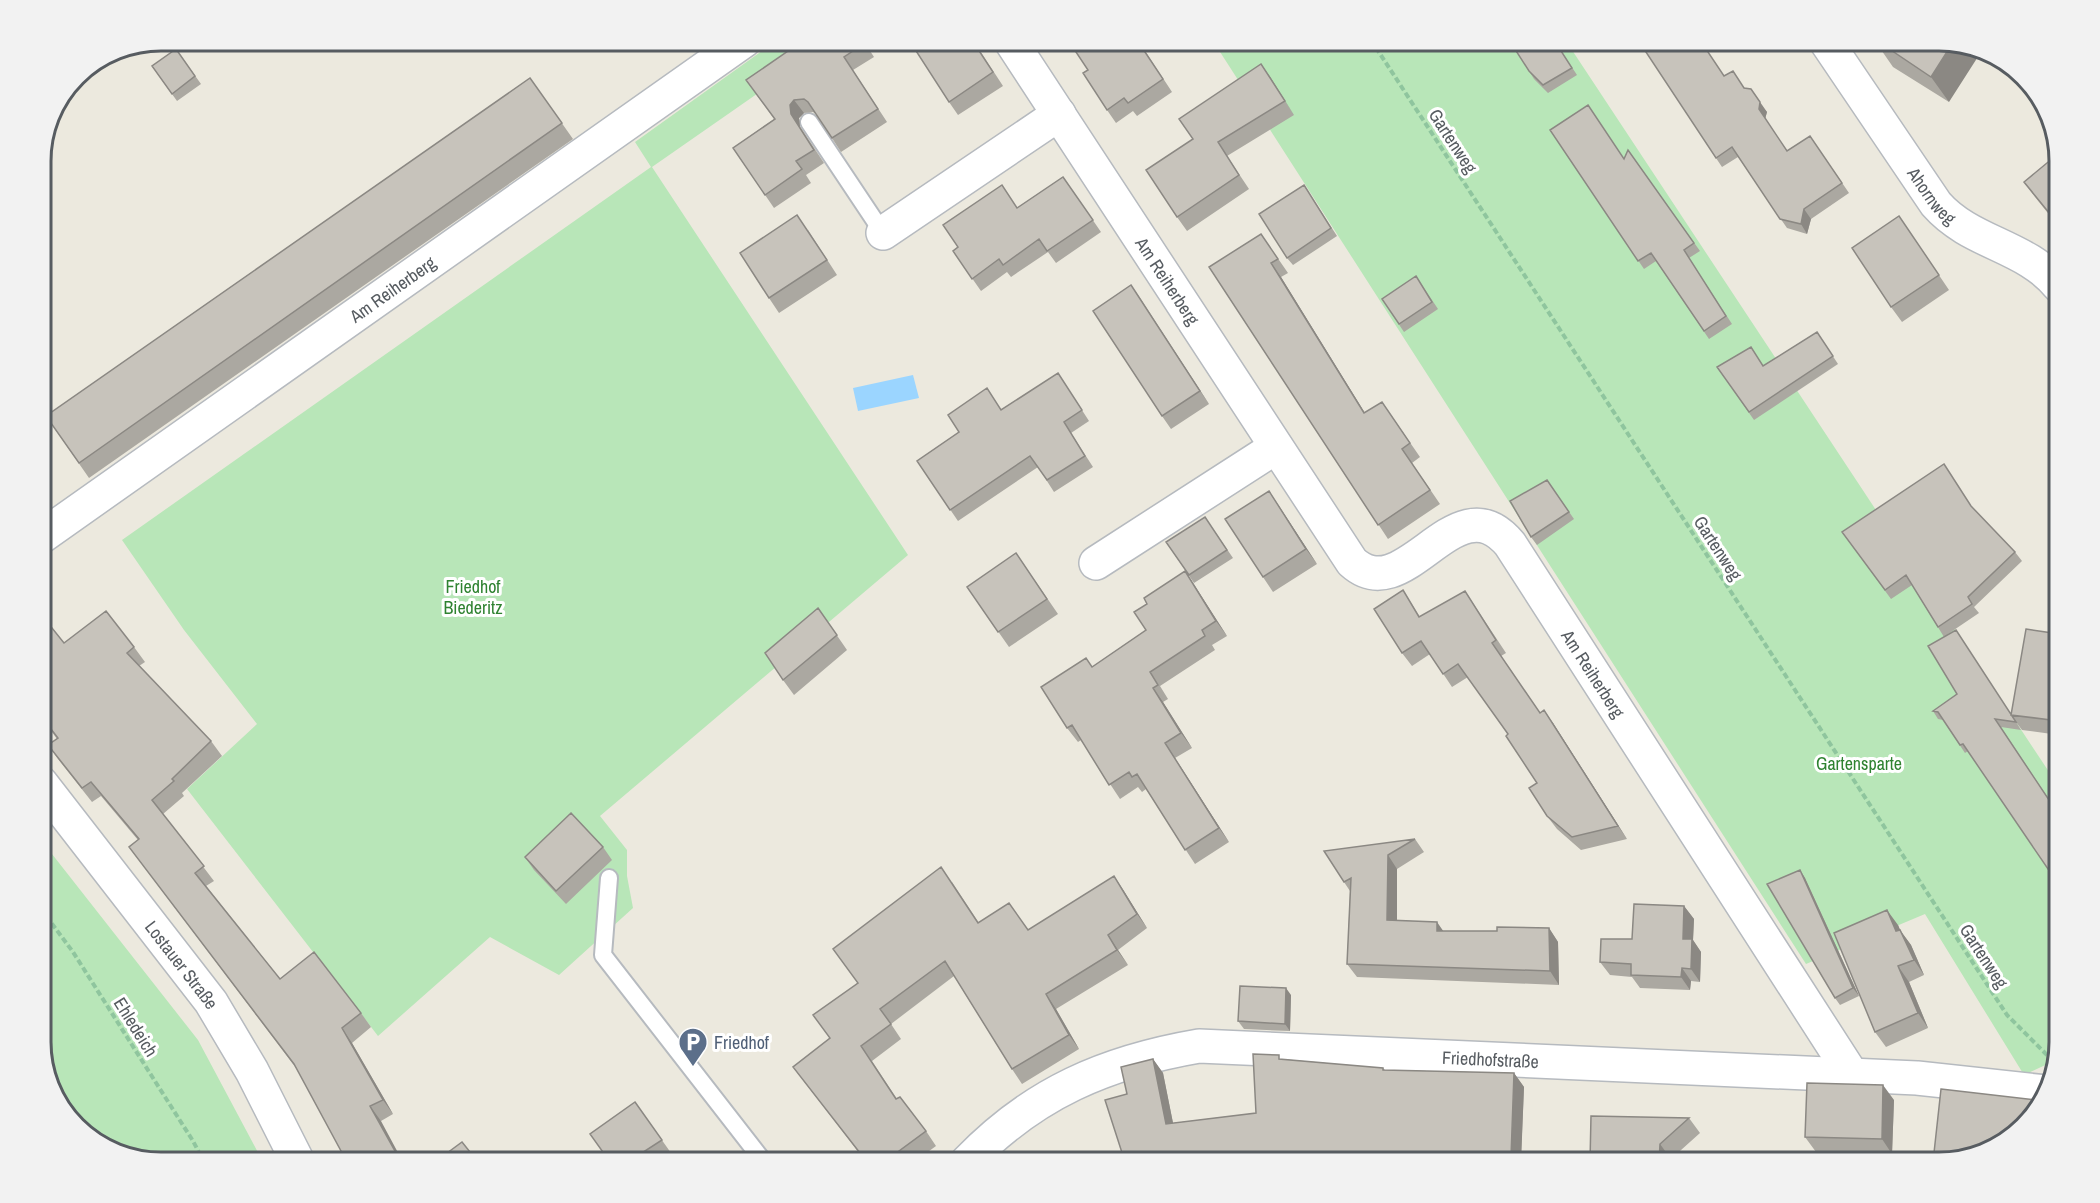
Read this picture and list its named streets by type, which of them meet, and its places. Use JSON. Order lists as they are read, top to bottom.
{
  "streets": {
    "street": [
      "Ahornweg",
      "Am Reiherberg",
      "Lostauer Straße",
      "Friedhofstraße"
    ],
    "path": ["Gartenweg", "Ehledeich"]
  },
  "crossings": [
    ["Am Reiherberg", "Friedhofstraße"]
  ],
  "parks": ["Friedhof Biederitz", "Gartensparte"],
  "places": {
    "parking": ["Friedhof"]
  }
}
